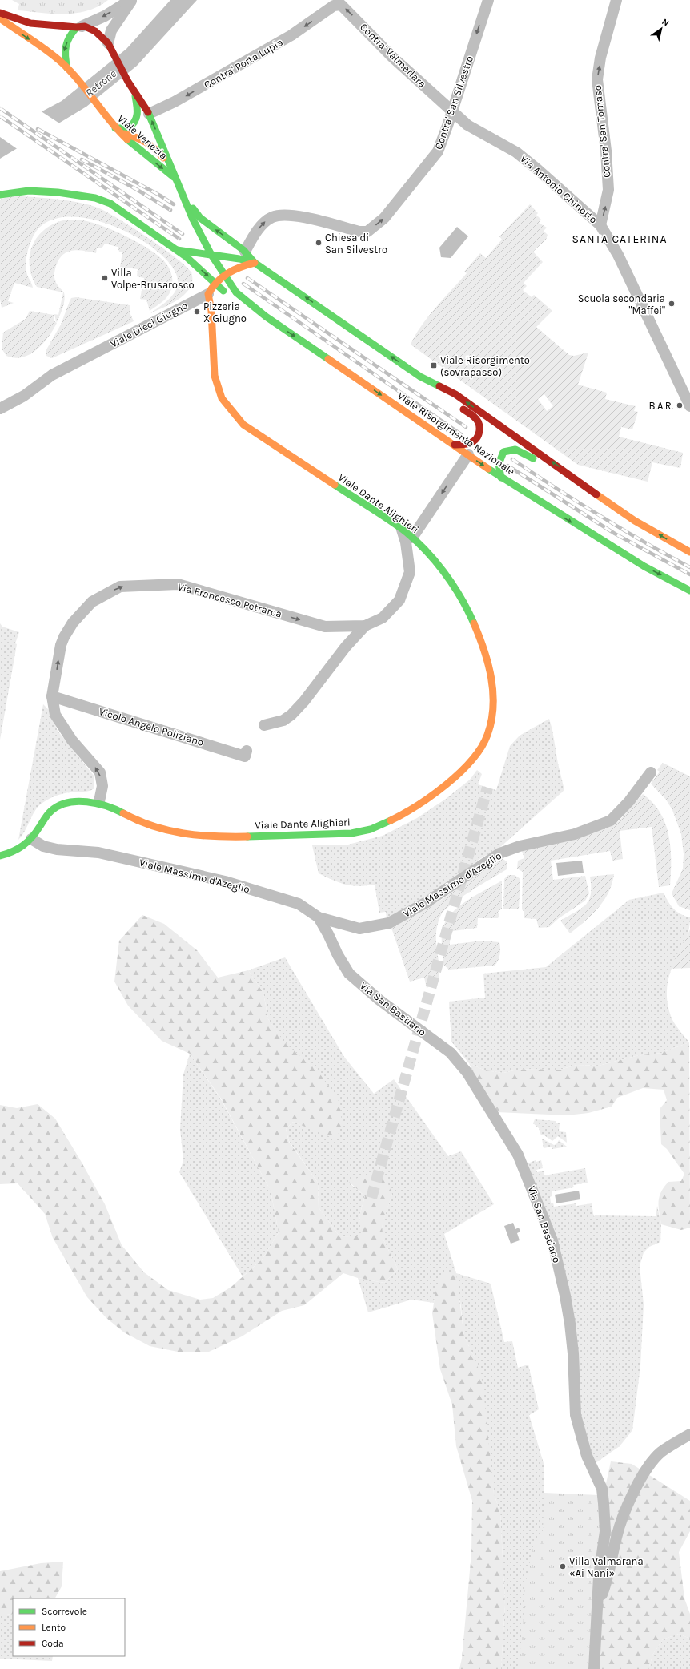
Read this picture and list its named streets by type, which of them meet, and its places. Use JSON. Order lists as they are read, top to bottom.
{
  "streets": {
    "main road": ["Viale Venezia", "Viale Risorgimento Nazionale", "Viale Dante Alighieri"],
    "street": [
      "Contra' Valmerlara",
      "Contra' Porta Lupia",
      "Contra' San Silvestro",
      "Contra' San Tomaso",
      "Via Antonio Chinotto",
      "Viale Dieci Giugno",
      "Via Francesco Petrarca",
      "Vicolo Angelo Poliziano",
      "Viale Massimo d'Azeglio",
      "Via San Bastiano"
    ]
  },
  "crossings": [
    ["Contra' Valmerlara", "Contra' Porta Lupia"],
    ["Contra' Valmerlara", "Contra' San Silvestro"],
    ["Contra' Valmerlara", "Via Antonio Chinotto"],
    ["Contra' San Silvestro", "Via Antonio Chinotto"],
    ["Contra' San Tomaso", "Via Antonio Chinotto"],
    ["Viale Dieci Giugno", "Viale Dante Alighieri"],
    ["Viale Dante Alighieri", "Via Francesco Petrarca"],
    ["Viale Dante Alighieri", "Viale Massimo d'Azeglio"],
    ["Via Francesco Petrarca", "Vicolo Angelo Poliziano"],
    ["Viale Massimo d'Azeglio", "Via San Bastiano"]
  ],
  "one_way": ["Contra' Valmerlara", "Contra' Porta Lupia", "Contra' San Tomaso"],
  "districts": ["SANTA CATERINA"],
  "water": ["Retrone"],
  "places": {
    "other": [
      "Chiesa di San Silvestro",
      "Villa Volpe-Brusarosco",
      "Scuola secondaria \"Maffei\"",
      "Pizzeria X Giugno",
      "B.A.R.",
      "Villa Valmarana «Ai Nani»"
    ],
    "transit": ["Viale Risorgimento (sovrapasso)"]
  },
  "legend": ["Scorrevole", "Lento", "Coda"],
  "north": "top right"
}
